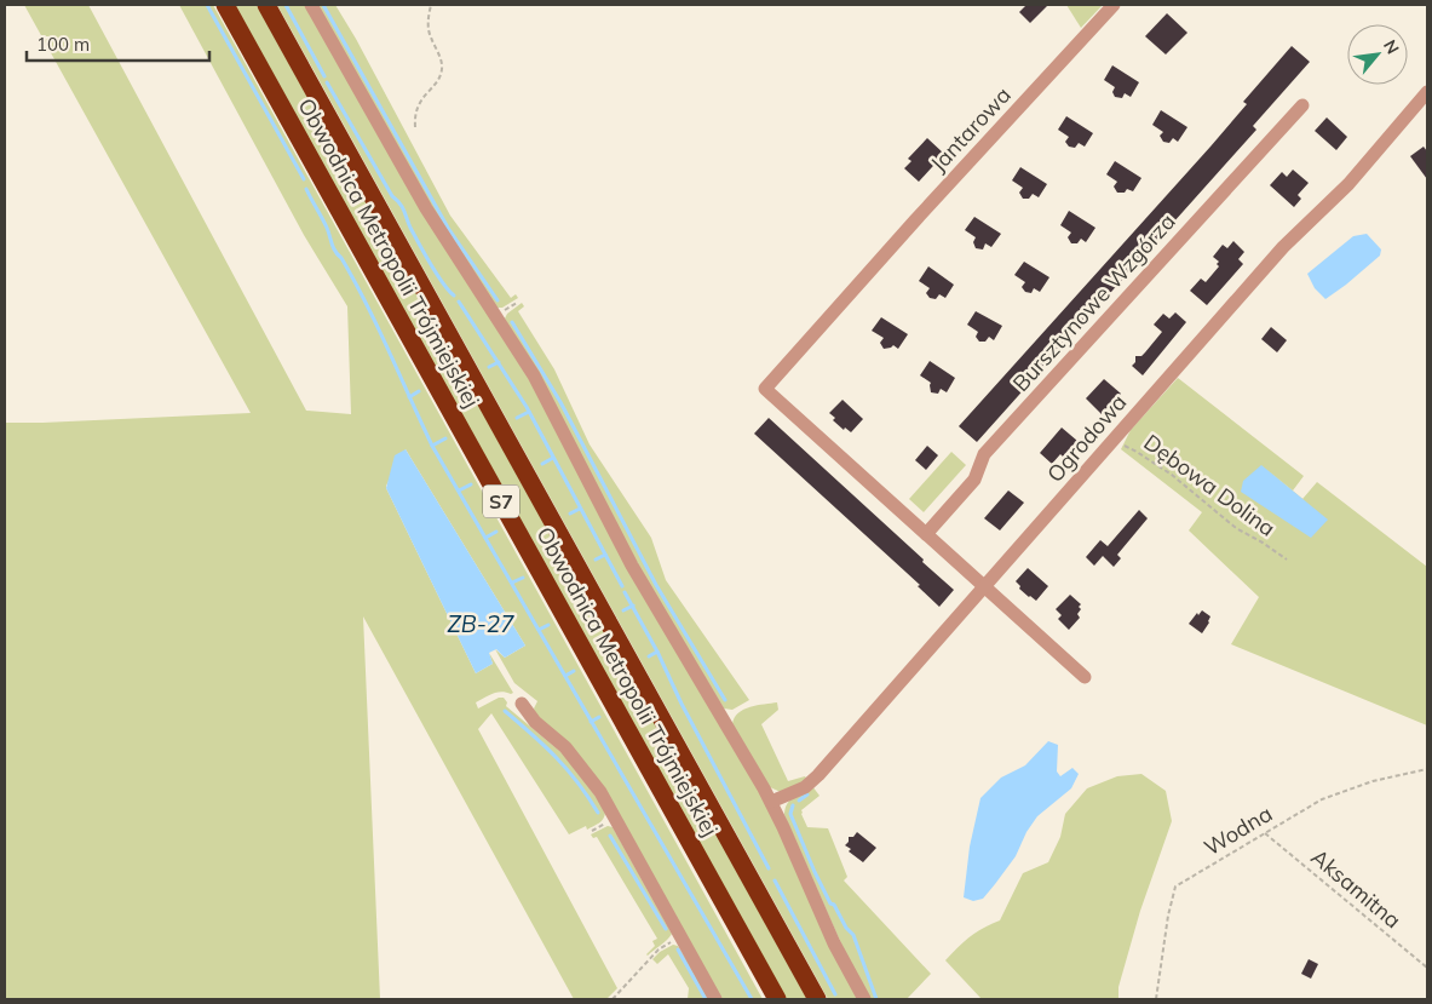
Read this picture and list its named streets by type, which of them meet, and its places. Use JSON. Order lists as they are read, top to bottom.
{
  "streets": {
    "highway": ["Obwodnica Metropolii Trójmiejskiej", "S7"],
    "street": ["Jantarowa", "Bursztynowe Wzgórza", "Ogrodowa"],
    "path": ["Dębowa Dolina", "Wodna", "Aksamitna"]
  },
  "crossings": [
    ["Jantarowa", "Bursztynowe Wzgórza"],
    ["Ogrodowa", "Dębowa Dolina"],
    ["Wodna", "Aksamitna"]
  ],
  "water": ["ZB-27"],
  "scale_bar": "100 m",
  "north": "top right"
}
